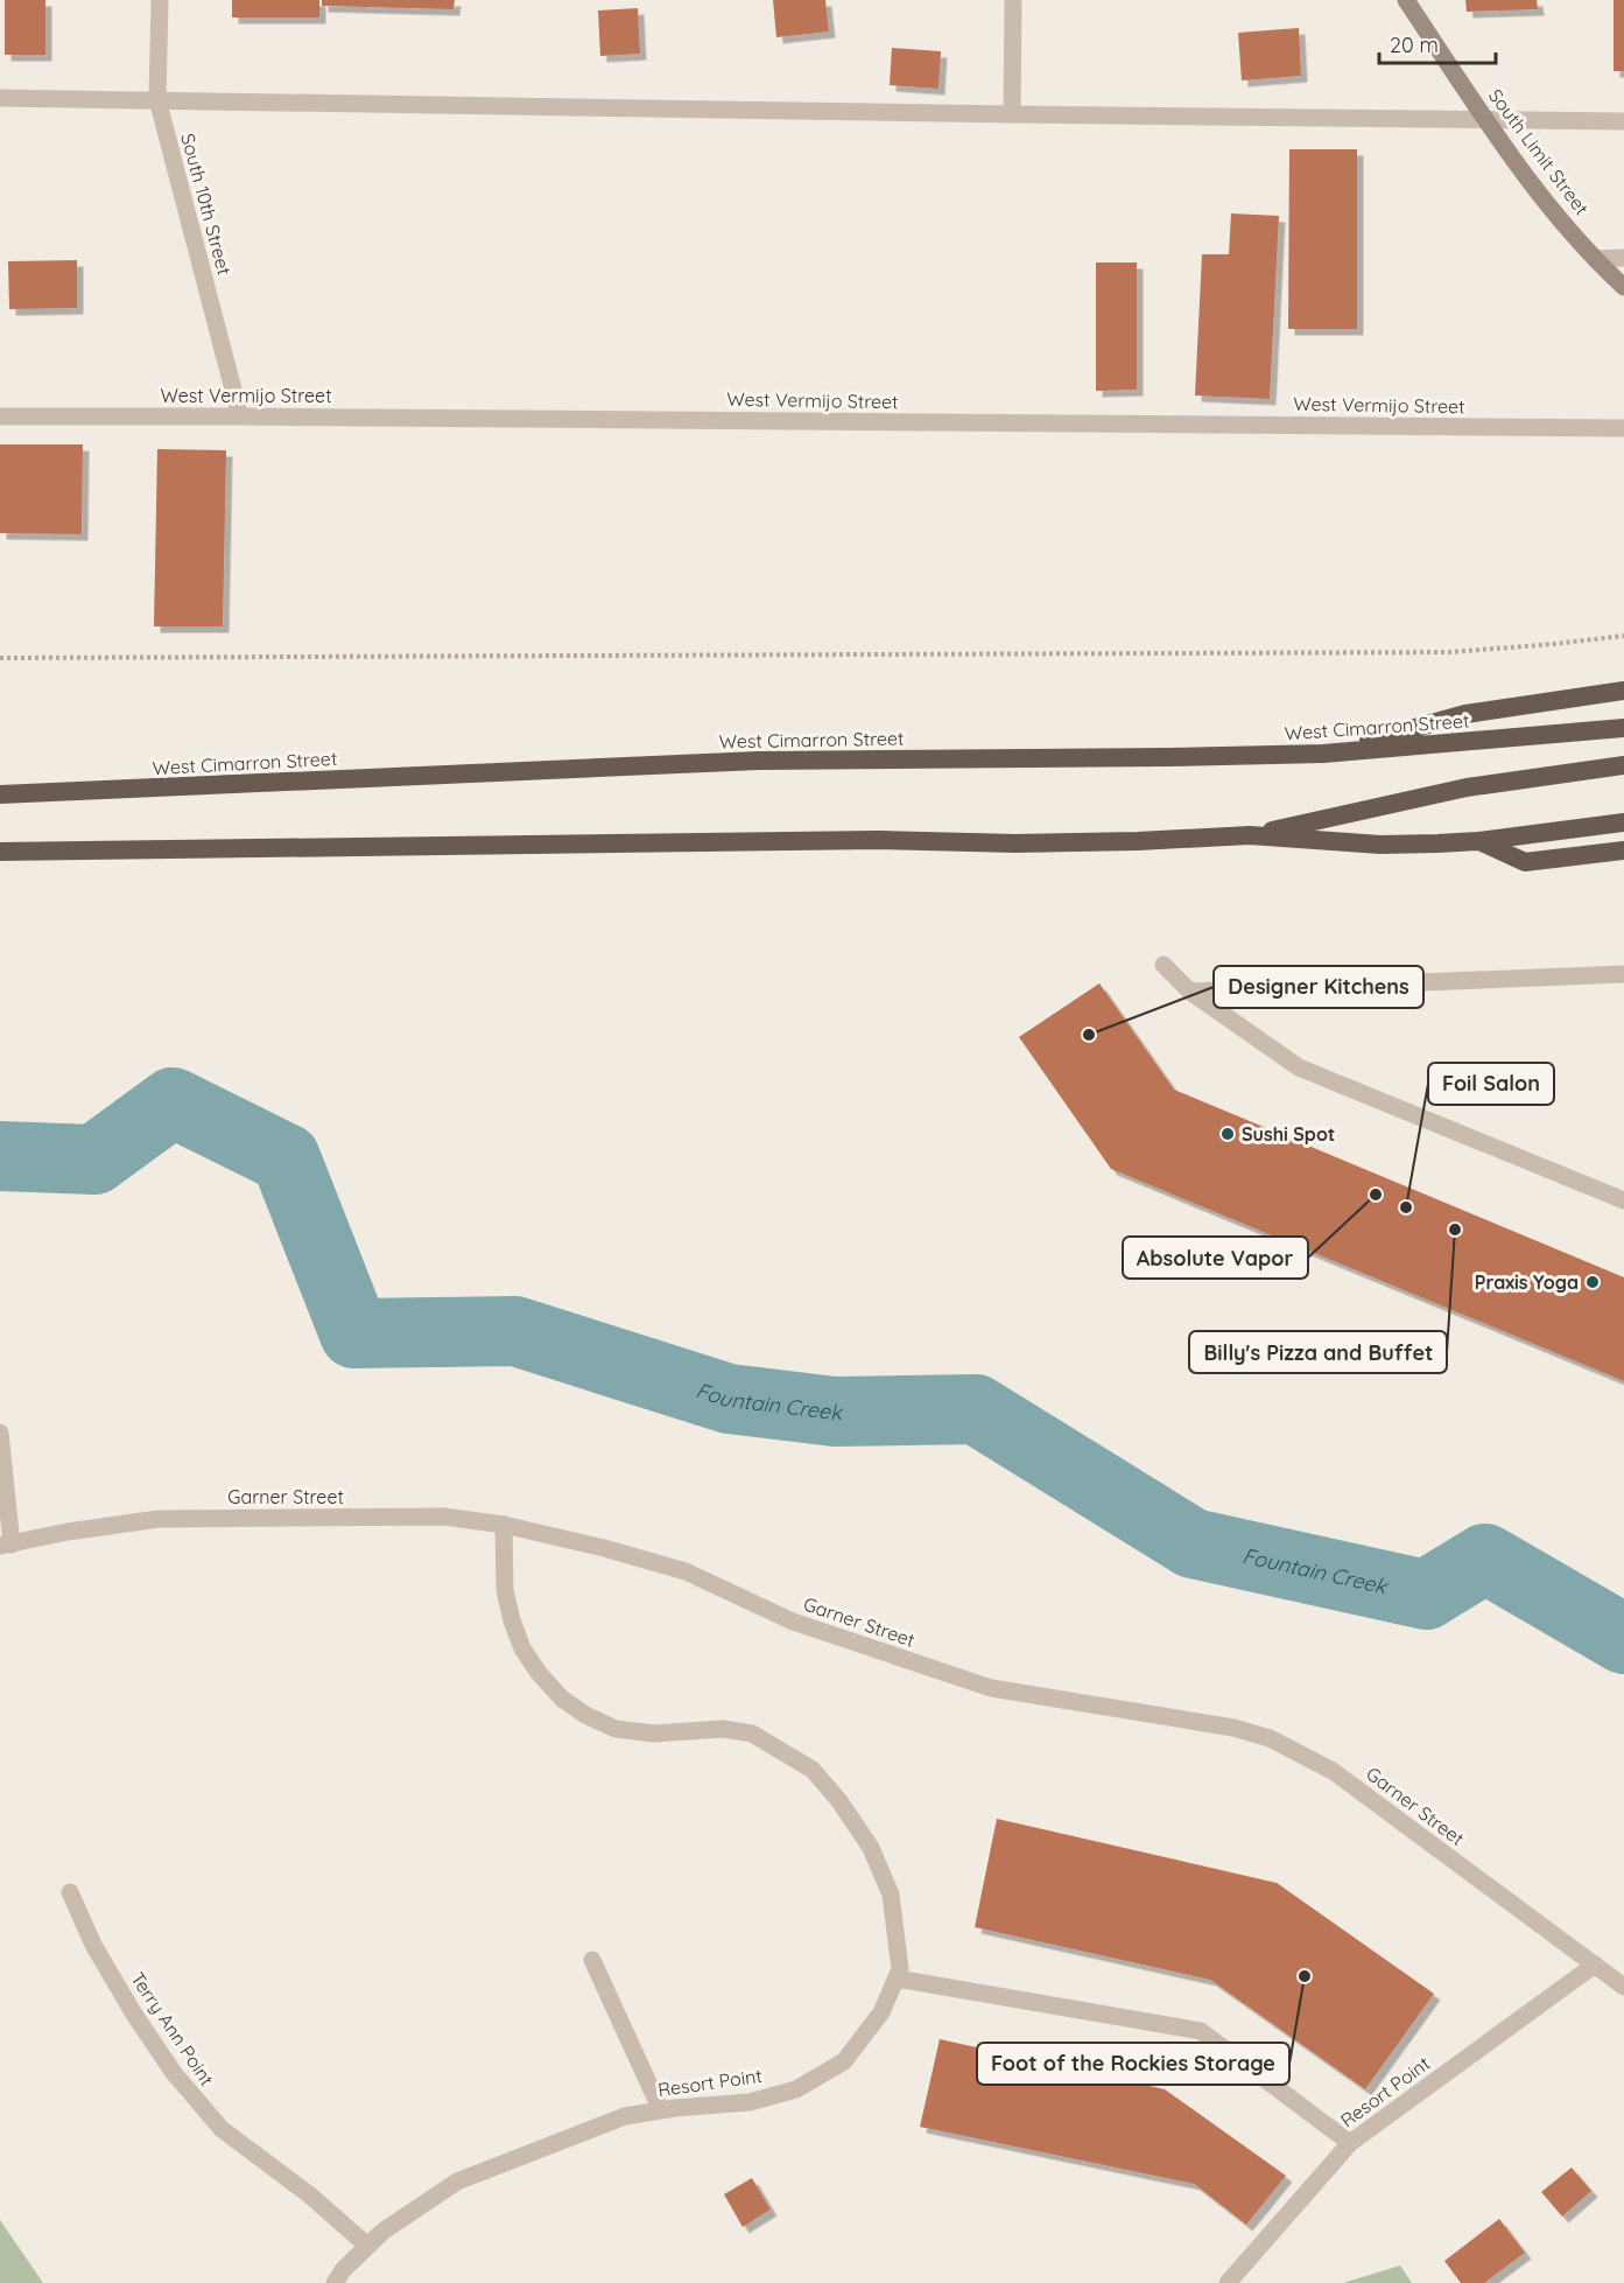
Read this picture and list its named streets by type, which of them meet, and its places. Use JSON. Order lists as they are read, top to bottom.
{
  "streets": {
    "highway": ["West Cimarron Street"],
    "main road": ["South Limit Street"],
    "street": [
      "South 10th Street",
      "West Vermijo Street",
      "Garner Street",
      "Terry Ann Point",
      "Resort Point"
    ]
  },
  "crossings": [
    ["South 10th Street", "West Vermijo Street"],
    ["Garner Street", "Resort Point"],
    ["Terry Ann Point", "Resort Point"]
  ],
  "water": ["Fountain Creek"],
  "places": [
    "Designer Kitchens",
    "Sushi Spot",
    "Absolute Vapor",
    "Foil Salon",
    "Billy's Pizza and Buffet",
    "Praxis Yoga",
    "Foot of the Rockies Storage"
  ],
  "scale_bar": "20 m"
}
